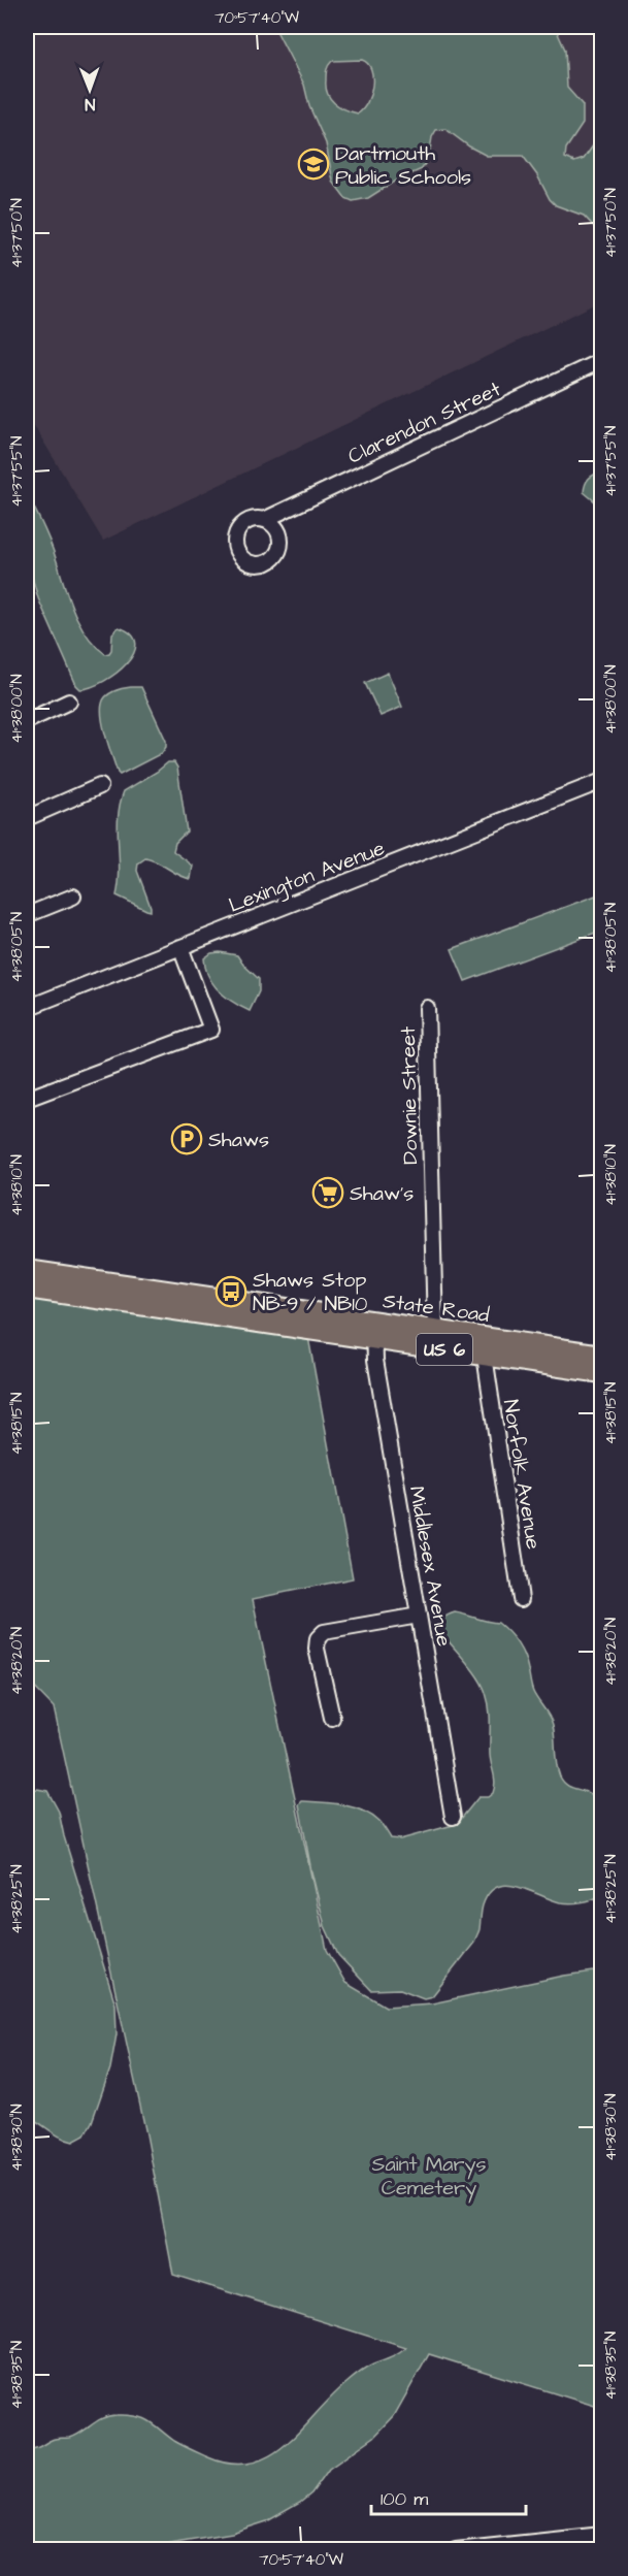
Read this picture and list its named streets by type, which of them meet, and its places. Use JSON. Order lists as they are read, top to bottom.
{
  "streets": {
    "main road": ["State Road", "US 6"],
    "street": [
      "Clarendon Street",
      "Lexington Avenue",
      "Downie Street",
      "Norfolk Avenue",
      "Middlesex Avenue"
    ]
  },
  "crossings": [
    ["Downie Street", "State Road"],
    ["State Road", "US 6"],
    ["State Road", "Norfolk Avenue"],
    ["State Road", "Middlesex Avenue"]
  ],
  "parks": ["Saint Marys Cemetery"],
  "places": {
    "school or university": ["Dartmouth Public Schools"],
    "parking": ["Shaws"],
    "supermarket": ["Shaw's"],
    "bus stop": ["Shaws Stop NB-9 / NB10"]
  },
  "scale_bar": "100 m",
  "north": "bottom",
  "coordinates": [
    "70°57'40\"W",
    "41°37'50\"N",
    "41°37'55\"N",
    "41°38'00\"N",
    "41°38'05\"N",
    "41°38'10\"N",
    "41°38'15\"N",
    "41°38'20\"N",
    "41°38'25\"N",
    "41°38'30\"N",
    "41°38'35\"N"
  ]
}
